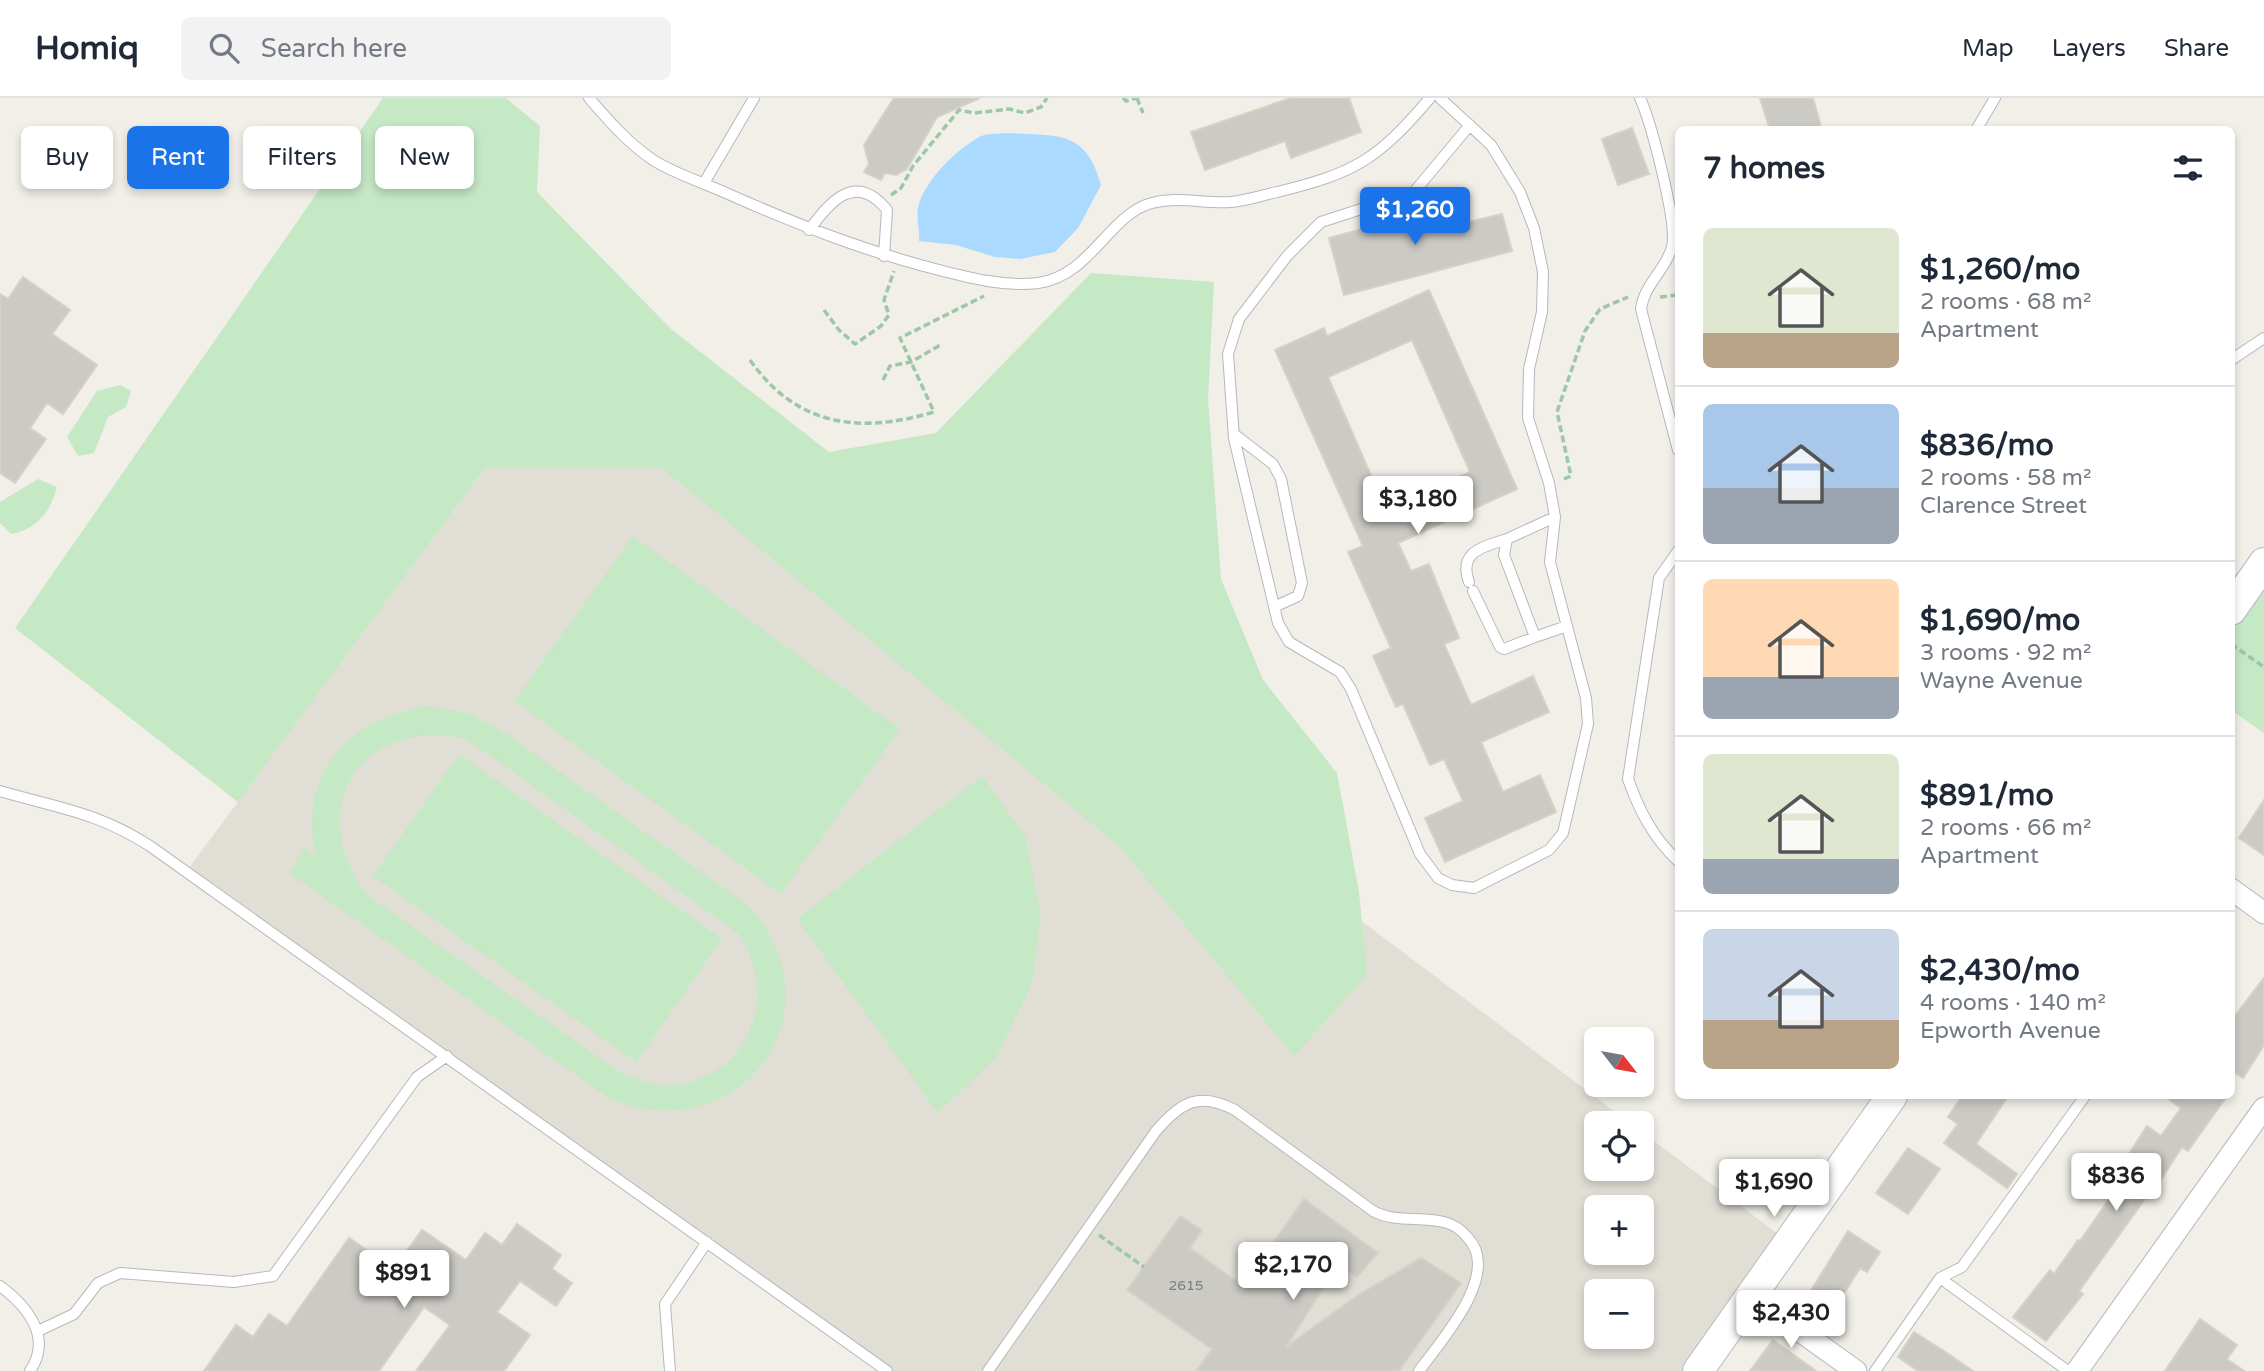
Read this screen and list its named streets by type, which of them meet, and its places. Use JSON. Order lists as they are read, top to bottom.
{
  "house_numbers": ["2615"],
  "north": "bottom right",
  "page": {
    "header": "Homiq",
    "search": "Search here",
    "nav": ["Map", "Layers", "Share"],
    "chip": [
      "Buy",
      "Rent",
      "Filters",
      "New"
    ],
    "heading": "7 homes",
    "price": [
      "$1,260",
      "$3,180",
      "$836",
      "$1,690",
      "$2,170",
      "$891",
      "$2,430"
    ],
    "list": [
      {
        "name": "$1,260/mo",
        "note": "2 rooms · 68 m² · Apartment"
      },
      {
        "name": "$836/mo",
        "note": "2 rooms · 58 m² · Clarence Street"
      },
      {
        "name": "$1,690/mo",
        "note": "3 rooms · 92 m² · Wayne Avenue"
      },
      {
        "name": "$891/mo",
        "note": "2 rooms · 66 m² · Apartment"
      },
      {
        "name": "$2,430/mo",
        "note": "4 rooms · 140 m² · Epworth Avenue"
      }
    ],
    "map_buttons": ["+", "−"]
  }
}
